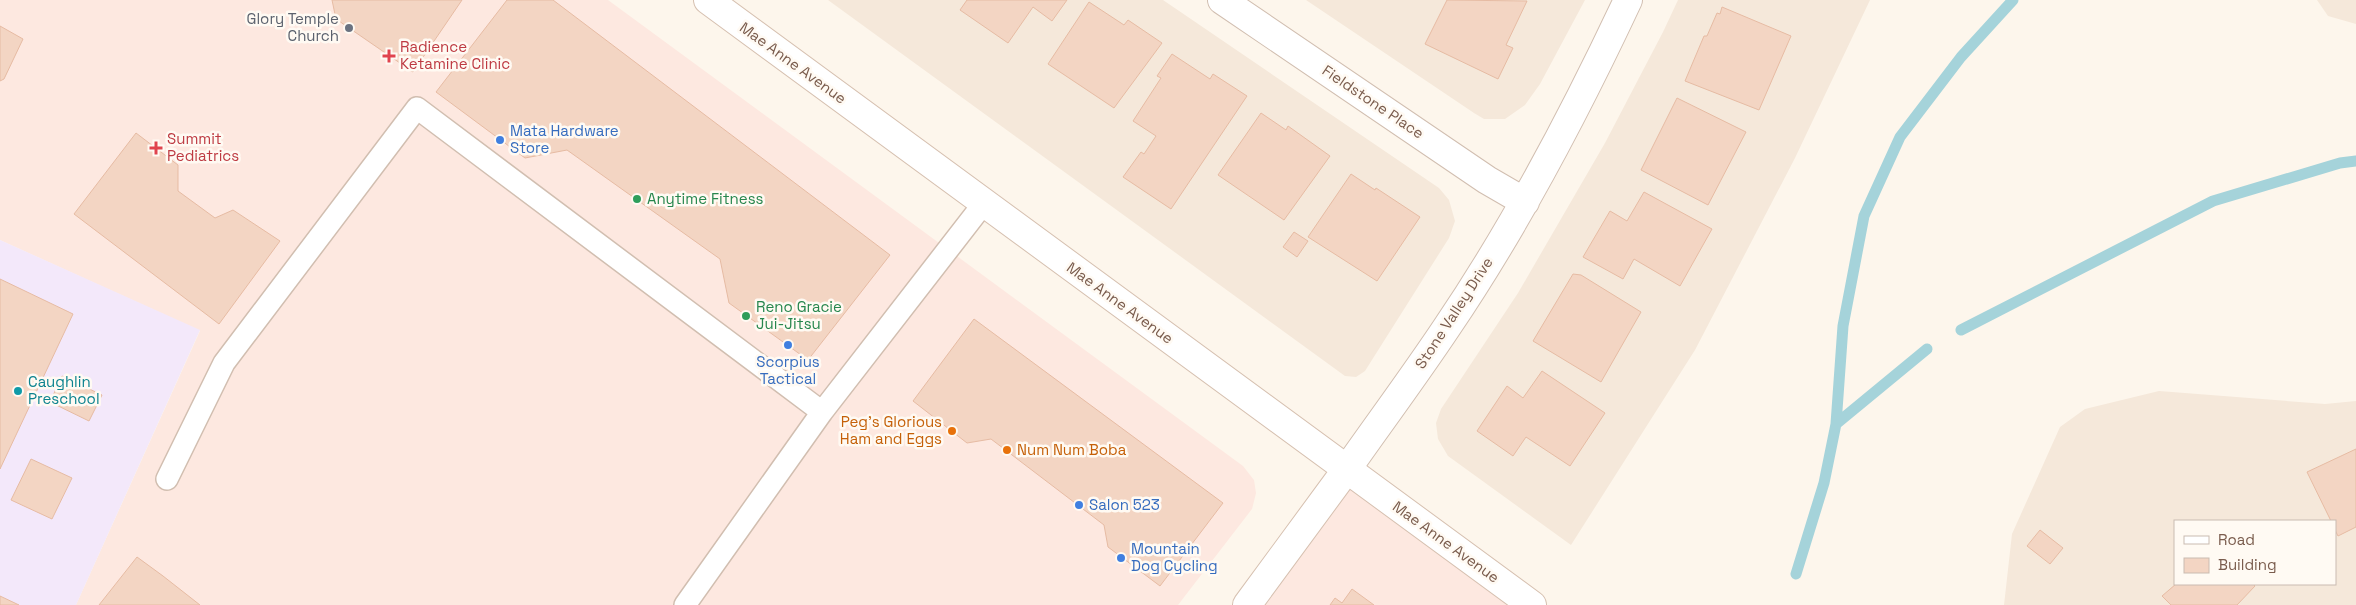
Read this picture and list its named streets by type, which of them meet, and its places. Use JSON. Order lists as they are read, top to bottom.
{
  "streets": {
    "street": ["Mae Anne Avenue", "Fieldstone Place", "Stone Valley Drive"]
  },
  "crossings": [
    ["Mae Anne Avenue", "Stone Valley Drive"],
    ["Fieldstone Place", "Stone Valley Drive"]
  ],
  "places": {
    "other": [
      "Glory Temple Church",
      "Mata Hardware Store",
      "Anytime Fitness",
      "Reno Gracie Jui-Jitsu",
      "Scorpius Tactical",
      "Caughlin Preschool",
      "Peg's Glorious Ham and Eggs",
      "Num Num Boba",
      "Salon 523",
      "Mountain Dog Cycling"
    ],
    "health": ["Radience Ketamine Clinic", "Summit Pediatrics"]
  },
  "legend": ["Road", "Building"]
}
